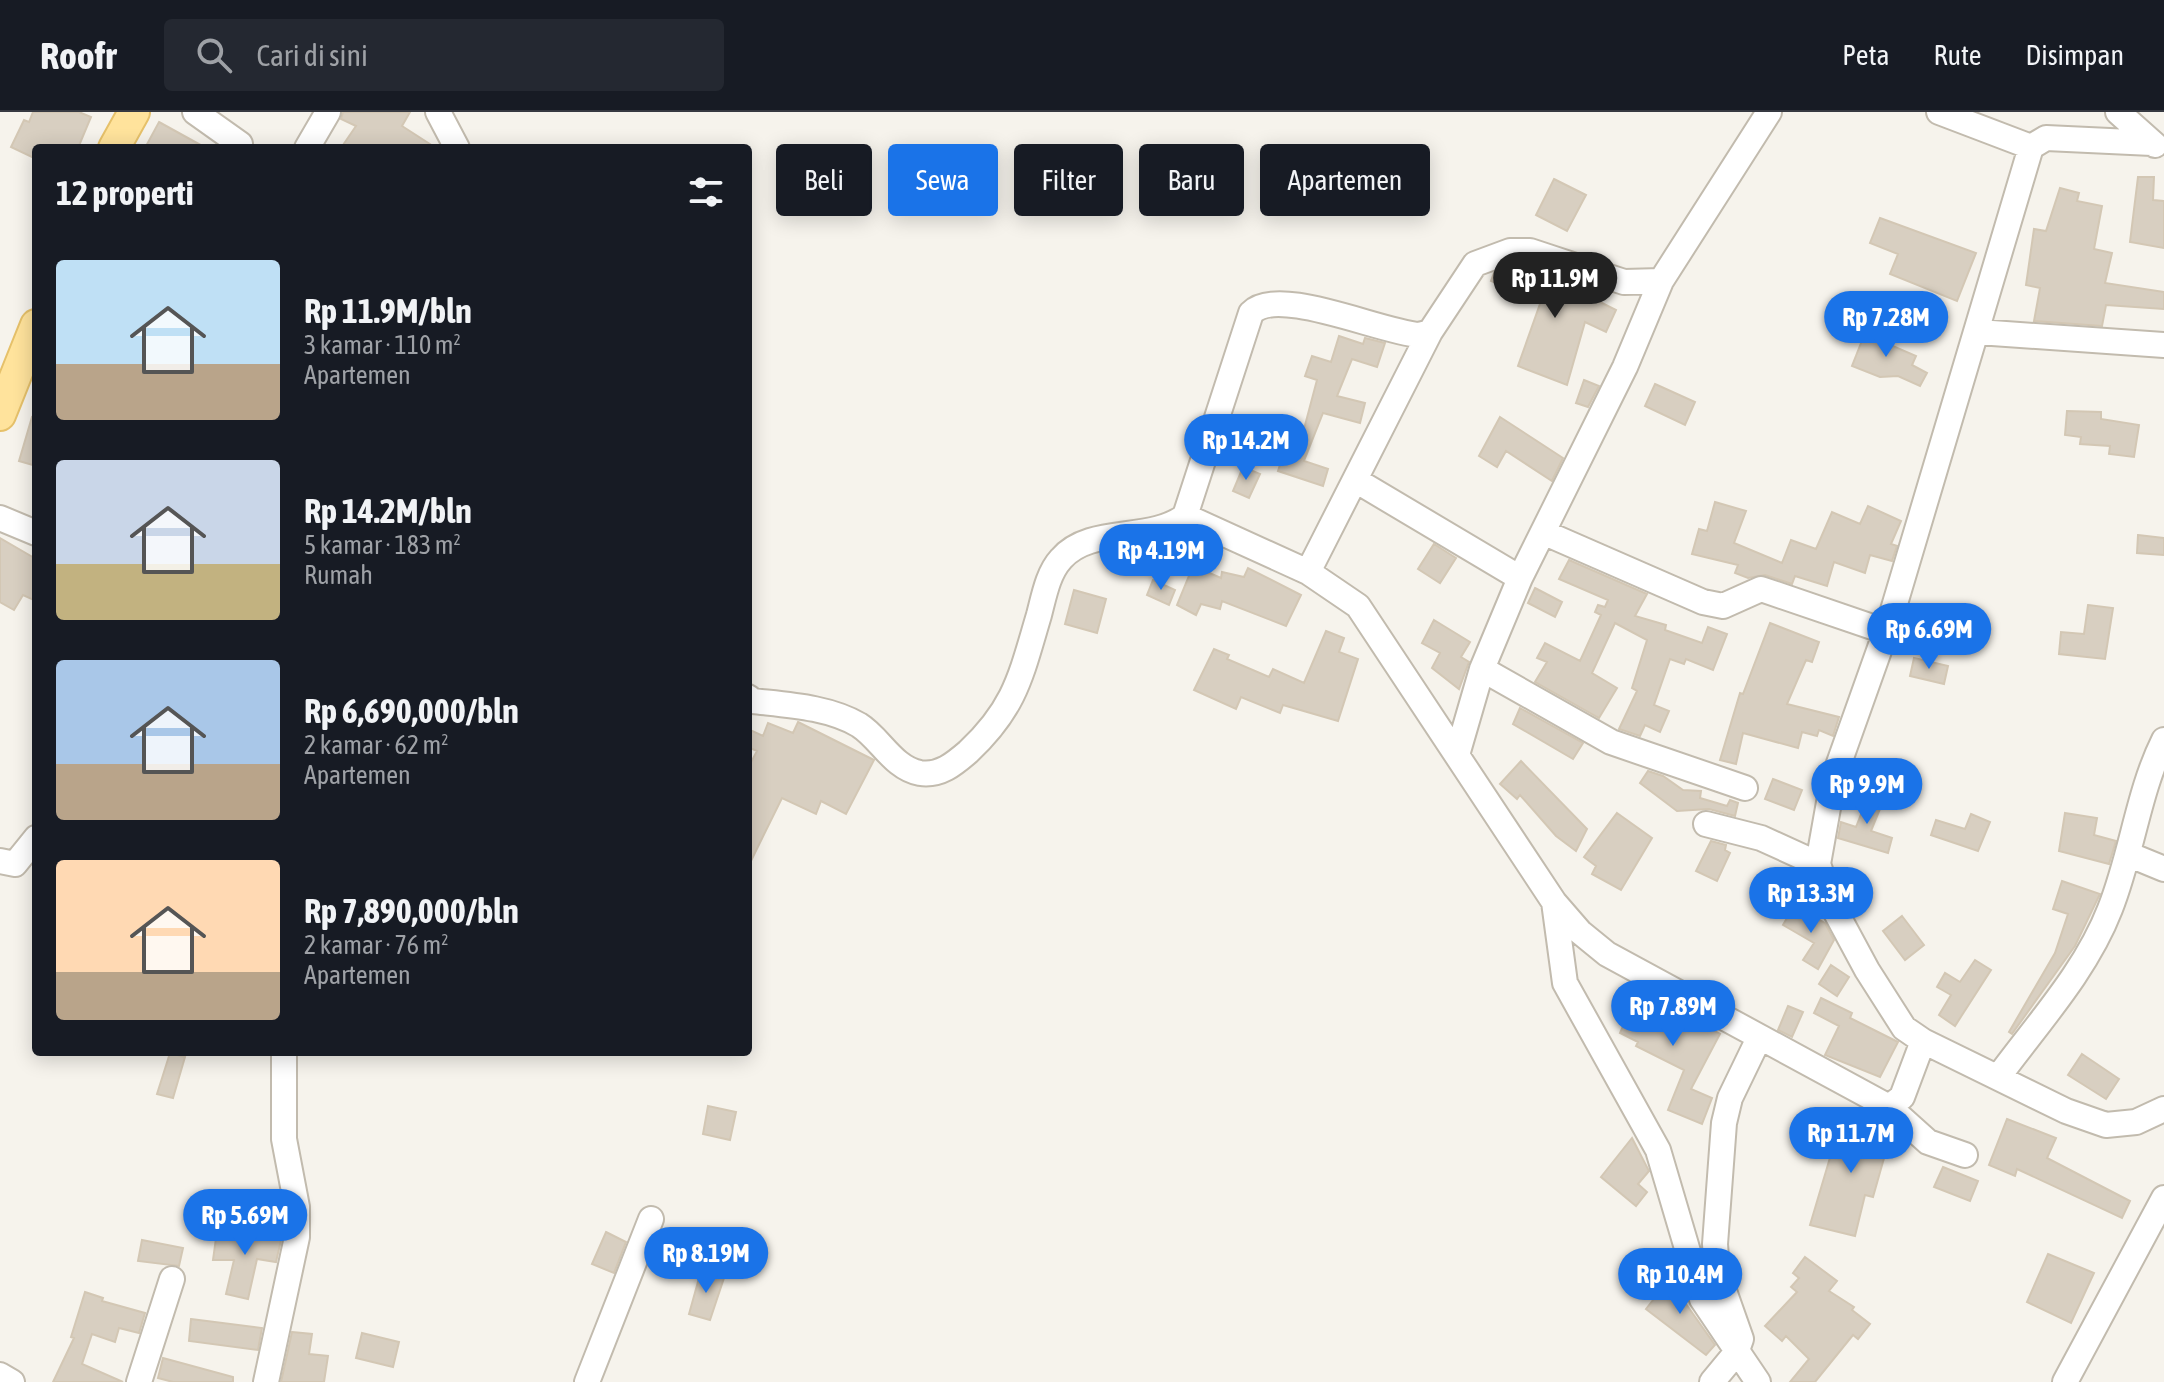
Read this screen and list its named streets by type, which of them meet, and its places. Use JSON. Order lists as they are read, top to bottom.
{
  "page": {
    "header": "Roofr",
    "search": "Cari di sini",
    "nav": ["Peta", "Rute", "Disimpan"],
    "chip": [
      "Beli",
      "Sewa",
      "Filter",
      "Baru",
      "Apartemen"
    ],
    "heading": "12 properti",
    "list": [
      {
        "name": "Rp 11.9M/bln",
        "note": "3 kamar · 110 m² · Apartemen"
      },
      {
        "name": "Rp 14.2M/bln",
        "note": "5 kamar · 183 m² · Rumah"
      },
      {
        "name": "Rp 6,690,000/bln",
        "note": "2 kamar · 62 m² · Apartemen"
      },
      {
        "name": "Rp 7,890,000/bln",
        "note": "2 kamar · 76 m² · Apartemen"
      }
    ],
    "price": [
      "Rp 11.9M",
      "Rp 7.28M",
      "Rp 14.2M",
      "Rp 4.19M",
      "Rp 6.69M",
      "Rp 9.9M",
      "Rp 13.3M",
      "Rp 7.89M",
      "Rp 11.7M",
      "Rp 5.69M",
      "Rp 8.19M",
      "Rp 10.4M"
    ]
  }
}
